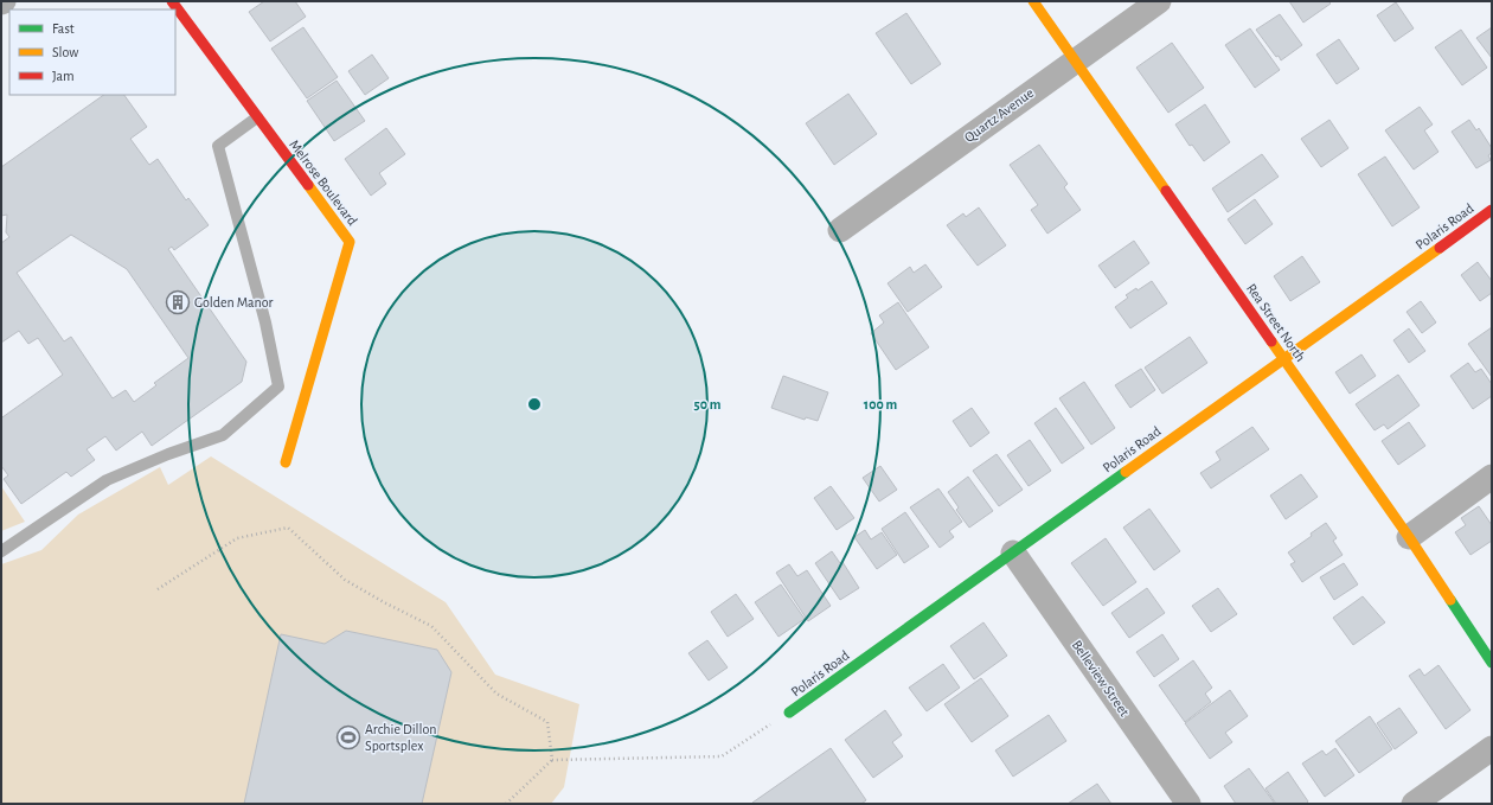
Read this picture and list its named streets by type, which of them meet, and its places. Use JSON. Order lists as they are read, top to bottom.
{
  "streets": {
    "street": [
      "Quartz Avenue",
      "Melrose Boulevard",
      "Polaris Road",
      "Rea Street North",
      "Belleview Street"
    ]
  },
  "crossings": [
    ["Quartz Avenue", "Rea Street North"],
    ["Polaris Road", "Rea Street North"],
    ["Polaris Road", "Belleview Street"]
  ],
  "places": {
    "building": ["Golden Manor"],
    "sports": ["Archie Dillon Sportsplex"]
  },
  "legend": ["Fast", "Slow", "Jam"],
  "rings": ["50 m", "100 m"]
}
